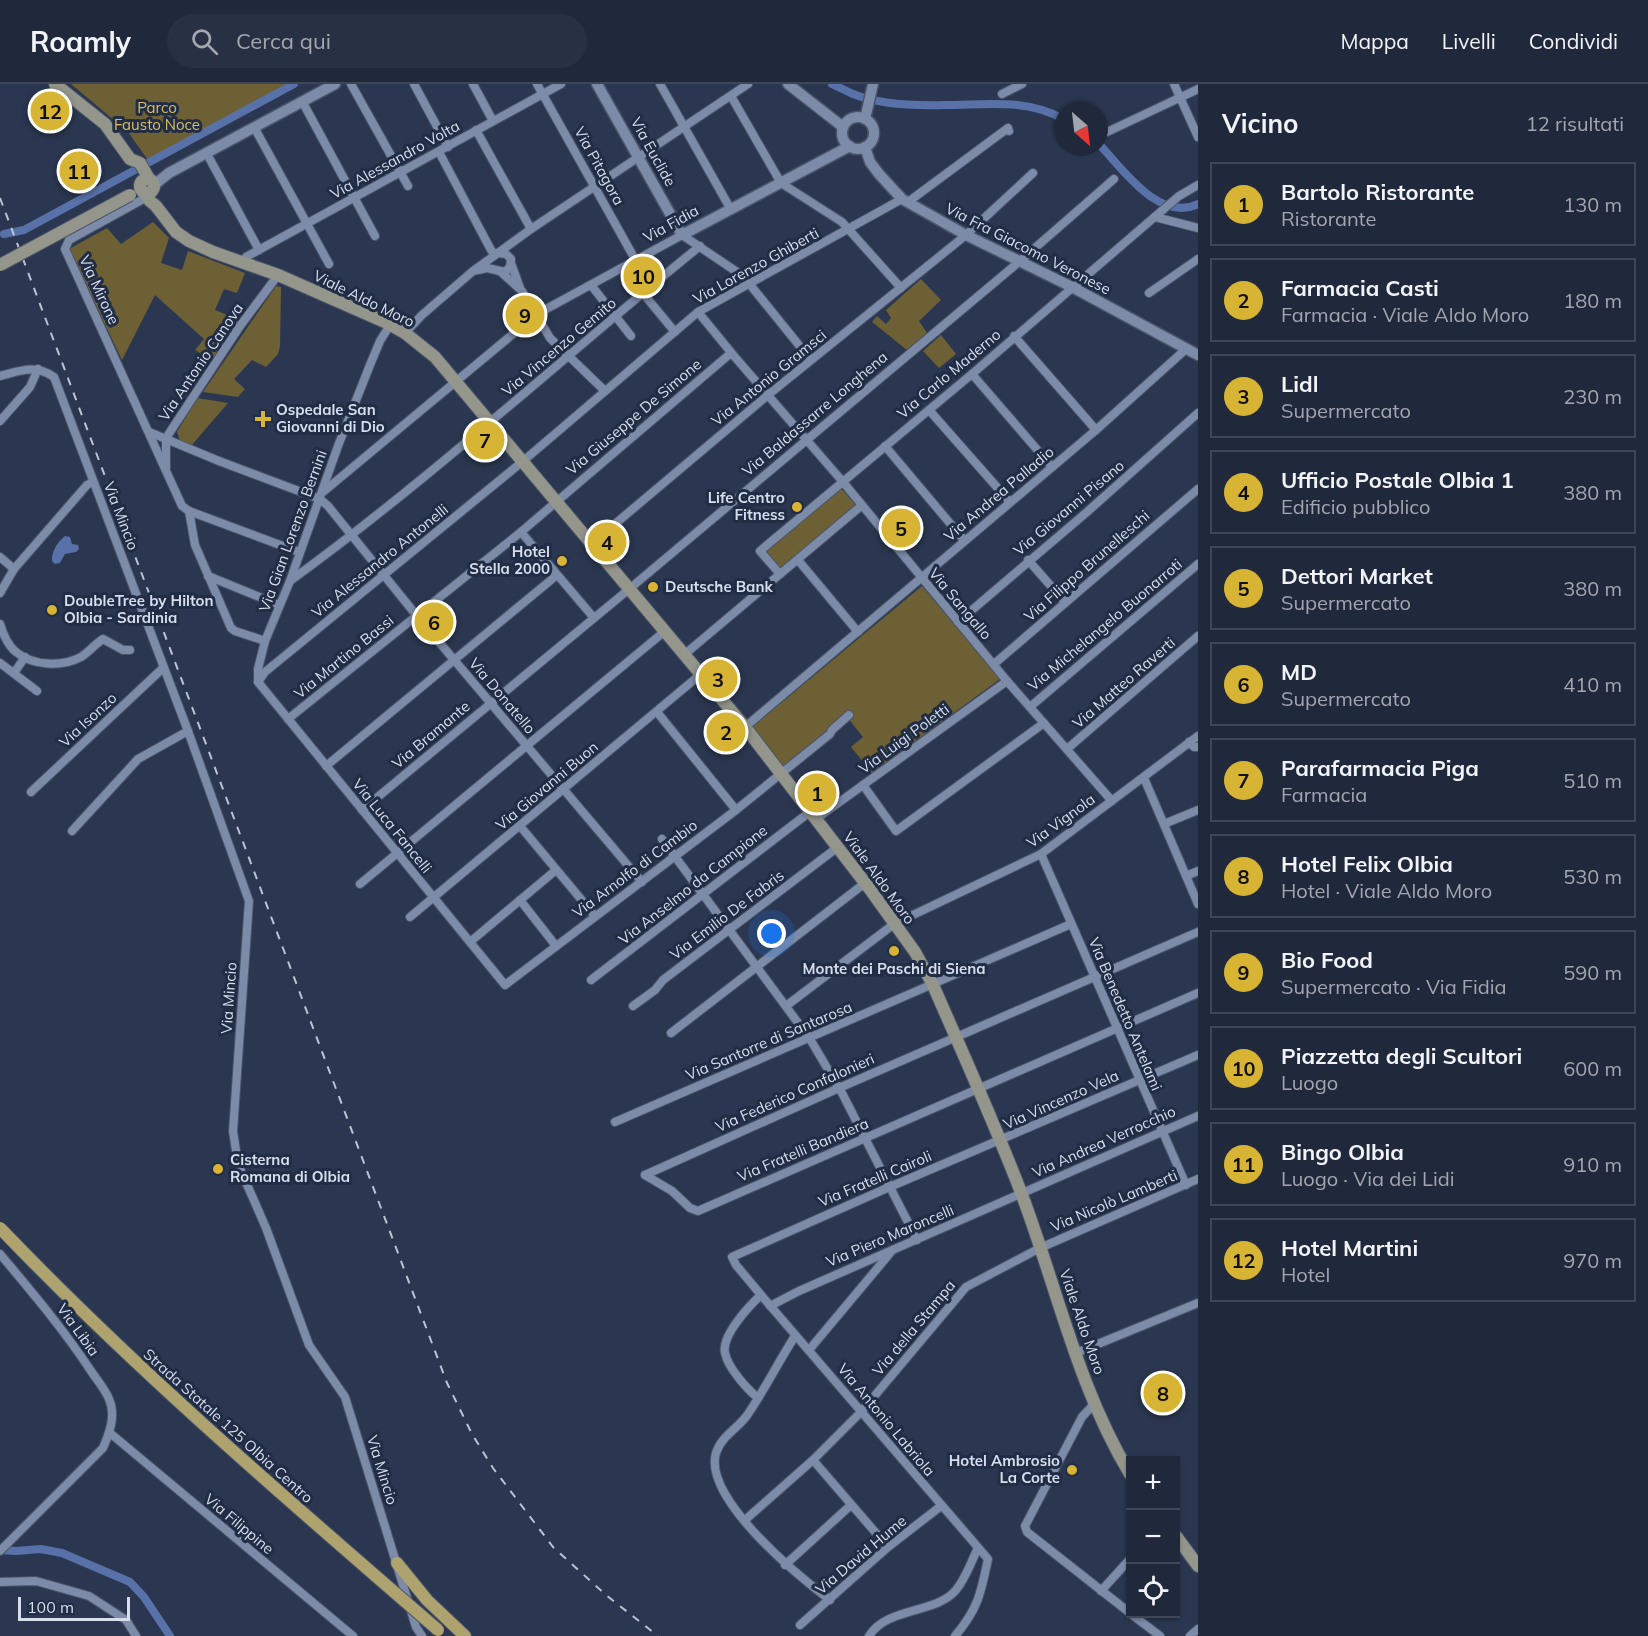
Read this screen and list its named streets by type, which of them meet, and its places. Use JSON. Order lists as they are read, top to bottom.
{
  "streets": {
    "main road": ["Viale Aldo Moro", "Strada Statale 125 Olbia Centro"],
    "street": [
      "Via Euclide",
      "Via Alessandro Volta",
      "Via Pitagora",
      "Via Fidia",
      "Via Fra Giacomo Veronese",
      "Via Lorenzo Ghiberti",
      "Via Mirone",
      "Via Vincenzo Gemito",
      "Via Antonio Canova",
      "Via Carlo Maderno",
      "Via Antonio Gramsci",
      "Via Baldassarre Longhena",
      "Via Giuseppe De Simone",
      "Via Andrea Palladio",
      "Via Giovanni Pisano",
      "Via Mincio",
      "Via Gian Lorenzo Bernini",
      "Via Alessandro Antonelli",
      "Via Filippo Brunelleschi",
      "Via Sangallo",
      "Via Michelangelo Buonarroti",
      "Via Martino Bassi",
      "Via Matteo Raverti",
      "Via Donatello",
      "Via Isonzo",
      "Via Bramante",
      "Via Luigi Poletti",
      "Via Giovanni Buon",
      "Via Vignola",
      "Via Luca Fancelli",
      "Via Arnolfo di Cambio",
      "Via Anselmo da Campione",
      "Via Emilio De Fabris",
      "Via Benedetto Antelami",
      "Via Santorre di Santarosa",
      "Via Federico Confalonieri",
      "Via Vincenzo Vela",
      "Via Andrea Verrocchio",
      "Via Fratelli Bandiera",
      "Via Fratelli Cairoli",
      "Via Nicolò Lamberti",
      "Via Piero Maroncelli",
      "Via della Stampa",
      "Via Libia",
      "Via Antonio Labriola",
      "Via Filippine",
      "Via David Hume"
    ]
  },
  "crossings": [
    ["Via Euclide", "Via Fidia"],
    ["Via Alessandro Volta", "Via Pitagora"],
    ["Via Alessandro Volta", "Viale Aldo Moro"],
    ["Via Pitagora", "Via Fidia"],
    ["Via Fidia", "Via Fra Giacomo Veronese"],
    ["Via Fidia", "Viale Aldo Moro"],
    ["Via Fidia", "Via Gian Lorenzo Bernini"],
    ["Via Fidia", "Via Donatello"],
    ["Via Fra Giacomo Veronese", "Via Lorenzo Ghiberti"],
    ["Via Fra Giacomo Veronese", "Via Carlo Maderno"],
    ["Via Fra Giacomo Veronese", "Via Antonio Gramsci"],
    ["Via Fra Giacomo Veronese", "Via Baldassarre Longhena"],
    ["Via Fra Giacomo Veronese", "Via Andrea Palladio"],
    ["Via Lorenzo Ghiberti", "Viale Aldo Moro"],
    ["Via Lorenzo Ghiberti", "Via Alessandro Antonelli"],
    ["Via Lorenzo Ghiberti", "Via Sangallo"],
    ["Via Mirone", "Viale Aldo Moro"],
    ["Via Mirone", "Via Antonio Canova"],
    ["Viale Aldo Moro", "Via Vincenzo Gemito"],
    ["Viale Aldo Moro", "Via Antonio Canova"],
    ["Viale Aldo Moro", "Via Antonio Gramsci"],
    ["Viale Aldo Moro", "Via Baldassarre Longhena"],
    ["Viale Aldo Moro", "Via Giuseppe De Simone"],
    ["Viale Aldo Moro", "Via Andrea Palladio"],
    ["Viale Aldo Moro", "Via Gian Lorenzo Bernini"],
    ["Viale Aldo Moro", "Via Alessandro Antonelli"],
    ["Viale Aldo Moro", "Via Martino Bassi"],
    ["Viale Aldo Moro", "Via Bramante"],
    ["Viale Aldo Moro", "Via Luigi Poletti"],
    ["Viale Aldo Moro", "Via Giovanni Buon"],
    ["Viale Aldo Moro", "Via Vignola"],
    ["Viale Aldo Moro", "Via Arnolfo di Cambio"],
    ["Viale Aldo Moro", "Via Anselmo da Campione"],
    ["Viale Aldo Moro", "Via Emilio De Fabris"],
    ["Viale Aldo Moro", "Via Santorre di Santarosa"],
    ["Viale Aldo Moro", "Via Federico Confalonieri"],
    ["Viale Aldo Moro", "Via Vincenzo Vela"],
    ["Viale Aldo Moro", "Via Andrea Verrocchio"],
    ["Viale Aldo Moro", "Via Fratelli Bandiera"],
    ["Viale Aldo Moro", "Via Fratelli Cairoli"],
    ["Viale Aldo Moro", "Via Nicolò Lamberti"],
    ["Viale Aldo Moro", "Via Piero Maroncelli"],
    ["Viale Aldo Moro", "Via della Stampa"],
    ["Via Vincenzo Gemito", "Via Gian Lorenzo Bernini"],
    ["Via Vincenzo Gemito", "Via Donatello"],
    ["Via Carlo Maderno", "Via Sangallo"],
    ["Via Antonio Gramsci", "Via Sangallo"],
    ["Via Baldassarre Longhena", "Via Sangallo"],
    ["Via Baldassarre Longhena", "Via Bramante"],
    ["Via Giuseppe De Simone", "Via Sangallo"],
    ["Via Giuseppe De Simone", "Via Martino Bassi"],
    ["Via Andrea Palladio", "Via Sangallo"],
    ["Via Giovanni Pisano", "Via Sangallo"],
    ["Via Mincio", "Via Isonzo"],
    ["Via Gian Lorenzo Bernini", "Via Alessandro Antonelli"],
    ["Via Gian Lorenzo Bernini", "Via Donatello"],
    ["Via Gian Lorenzo Bernini", "Via Luca Fancelli"],
    ["Via Alessandro Antonelli", "Via Donatello"],
    ["Via Alessandro Antonelli", "Via Luca Fancelli"],
    ["Via Filippo Brunelleschi", "Via Sangallo"],
    ["Via Sangallo", "Via Michelangelo Buonarroti"],
    ["Via Sangallo", "Via Matteo Raverti"],
    ["Via Sangallo", "Via Luigi Poletti"],
    ["Via Sangallo", "Via Vignola"],
    ["Via Martino Bassi", "Via Donatello"],
    ["Via Martino Bassi", "Via Luca Fancelli"],
    ["Via Donatello", "Via Bramante"],
    ["Via Donatello", "Via Giovanni Buon"],
    ["Via Donatello", "Via Arnolfo di Cambio"],
    ["Via Bramante", "Via Luca Fancelli"],
    ["Via Luigi Poletti", "Via Anselmo da Campione"],
    ["Via Giovanni Buon", "Via Luca Fancelli"],
    ["Via Vignola", "Via Benedetto Antelami"],
    ["Via Luca Fancelli", "Via Arnolfo di Cambio"],
    ["Via Benedetto Antelami", "Via Santorre di Santarosa"],
    ["Via Benedetto Antelami", "Via Federico Confalonieri"],
    ["Via Benedetto Antelami", "Via Vincenzo Vela"],
    ["Via Benedetto Antelami", "Via Andrea Verrocchio"],
    ["Via Benedetto Antelami", "Via Fratelli Bandiera"],
    ["Via Benedetto Antelami", "Via Nicolò Lamberti"],
    ["Via Federico Confalonieri", "Via Fratelli Bandiera"],
    ["Via Vincenzo Vela", "Via Fratelli Cairoli"],
    ["Via Andrea Verrocchio", "Via Piero Maroncelli"],
    ["Via Fratelli Cairoli", "Via Antonio Labriola"],
    ["Via Nicolò Lamberti", "Via della Stampa"],
    ["Via Piero Maroncelli", "Via Antonio Labriola"],
    ["Via della Stampa", "Via Antonio Labriola"],
    ["Via Libia", "Via Filippine"],
    ["Via Antonio Labriola", "Via David Hume"]
  ],
  "parks": ["Parco Fausto Noce"],
  "places": {
    "health": ["Ospedale San Giovanni di Dio"],
    "other": [
      "Life Centro Fitness",
      "Hotel Stella 2000",
      "Deutsche Bank",
      "DoubleTree by Hilton Olbia - Sardinia",
      "Monte dei Paschi di Siena",
      "Cisterna Romana di Olbia",
      "Hotel Ambrosio La Corte"
    ]
  },
  "scale_bar": "100 m",
  "north": "bottom right",
  "page": {
    "header": "Roamly",
    "search": "Cerca qui",
    "nav": ["Mappa", "Livelli", "Condividi"],
    "heading": ["Vicino", "12 risultati"],
    "pins": [
      "12",
      "11",
      "10",
      "9",
      "7",
      "5",
      "4",
      "6",
      "3",
      "2",
      "1",
      "8"
    ],
    "list": [
      {
        "mark": "1",
        "name": "Bartolo Ristorante",
        "note": "Ristorante",
        "value": "130 m"
      },
      {
        "mark": "2",
        "name": "Farmacia Casti",
        "note": "Farmacia · Viale Aldo Moro",
        "value": "180 m"
      },
      {
        "mark": "3",
        "name": "Lidl",
        "note": "Supermercato",
        "value": "230 m"
      },
      {
        "mark": "4",
        "name": "Ufficio Postale Olbia 1",
        "note": "Edificio pubblico",
        "value": "380 m"
      },
      {
        "mark": "5",
        "name": "Dettori Market",
        "note": "Supermercato",
        "value": "380 m"
      },
      {
        "mark": "6",
        "name": "MD",
        "note": "Supermercato",
        "value": "410 m"
      },
      {
        "mark": "7",
        "name": "Parafarmacia Piga",
        "note": "Farmacia",
        "value": "510 m"
      },
      {
        "mark": "8",
        "name": "Hotel Felix Olbia",
        "note": "Hotel · Viale Aldo Moro",
        "value": "530 m"
      },
      {
        "mark": "9",
        "name": "Bio Food",
        "note": "Supermercato · Via Fidia",
        "value": "590 m"
      },
      {
        "mark": "10",
        "name": "Piazzetta degli Scultori",
        "note": "Luogo",
        "value": "600 m"
      },
      {
        "mark": "11",
        "name": "Bingo Olbia",
        "note": "Luogo · Via dei Lidi",
        "value": "910 m"
      },
      {
        "mark": "12",
        "name": "Hotel Martini",
        "note": "Hotel",
        "value": "970 m"
      }
    ],
    "map_buttons": ["+", "−"],
    "scale": "100 m"
  }
}
